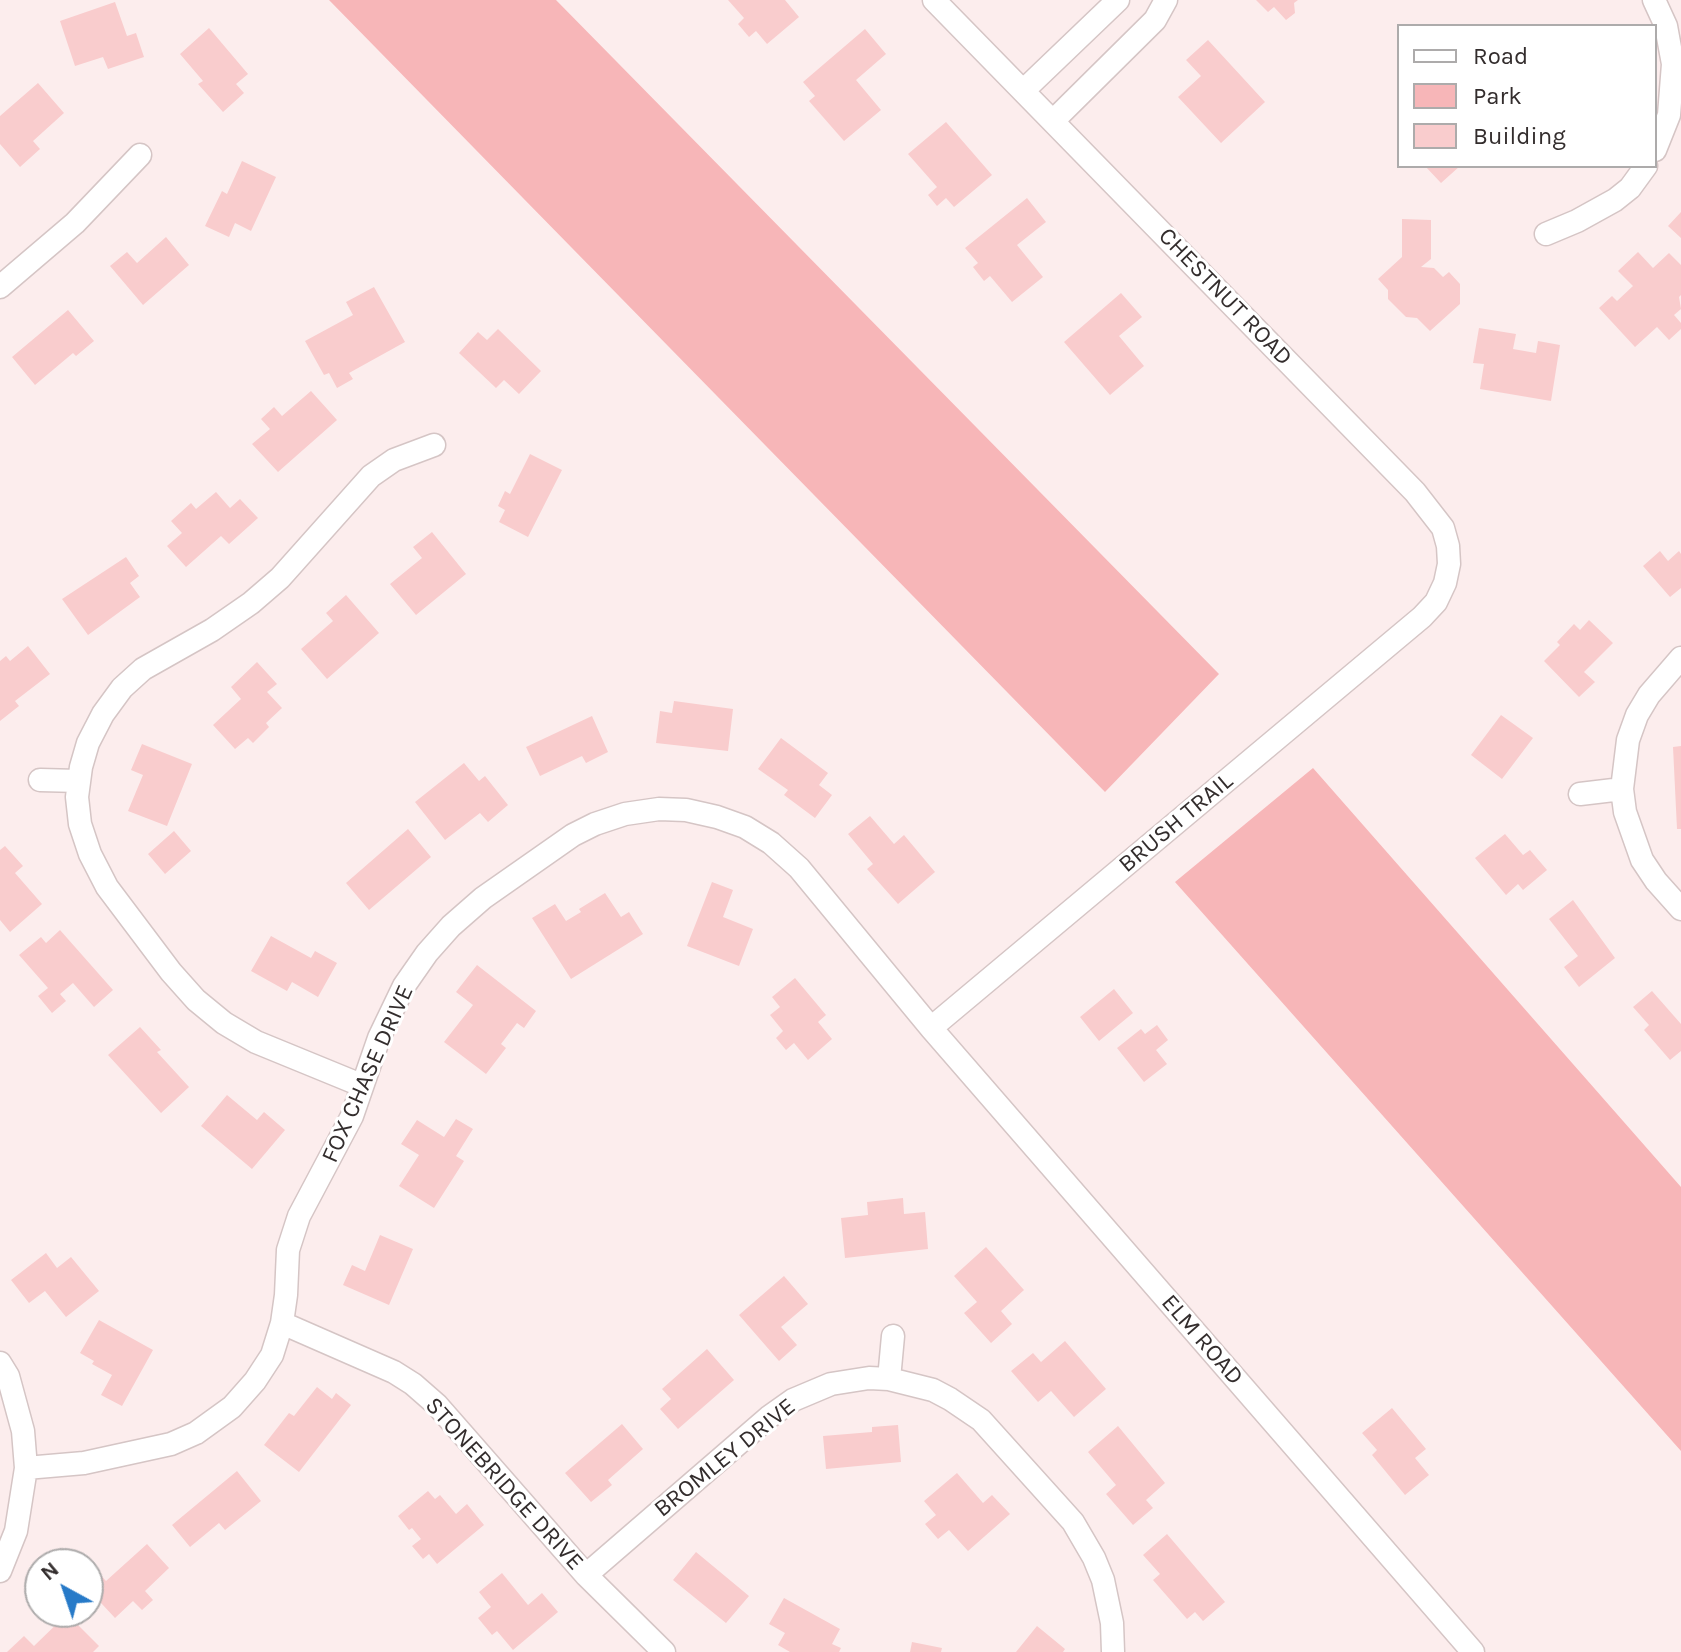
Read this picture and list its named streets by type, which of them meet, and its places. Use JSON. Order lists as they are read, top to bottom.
{
  "streets": {
    "street": [
      "CHESTNUT ROAD",
      "BRUSH TRAIL",
      "FOX CHASE DRIVE",
      "ELM ROAD",
      "BROMLEY DRIVE",
      "STONEBRIDGE DRIVE"
    ]
  },
  "crossings": [
    ["CHESTNUT ROAD", "BRUSH TRAIL"],
    ["BRUSH TRAIL", "FOX CHASE DRIVE"],
    ["BRUSH TRAIL", "ELM ROAD"],
    ["FOX CHASE DRIVE", "ELM ROAD"],
    ["FOX CHASE DRIVE", "STONEBRIDGE DRIVE"],
    ["BROMLEY DRIVE", "STONEBRIDGE DRIVE"]
  ],
  "legend": ["Road", "Park", "Building"],
  "north": "top left"
}
